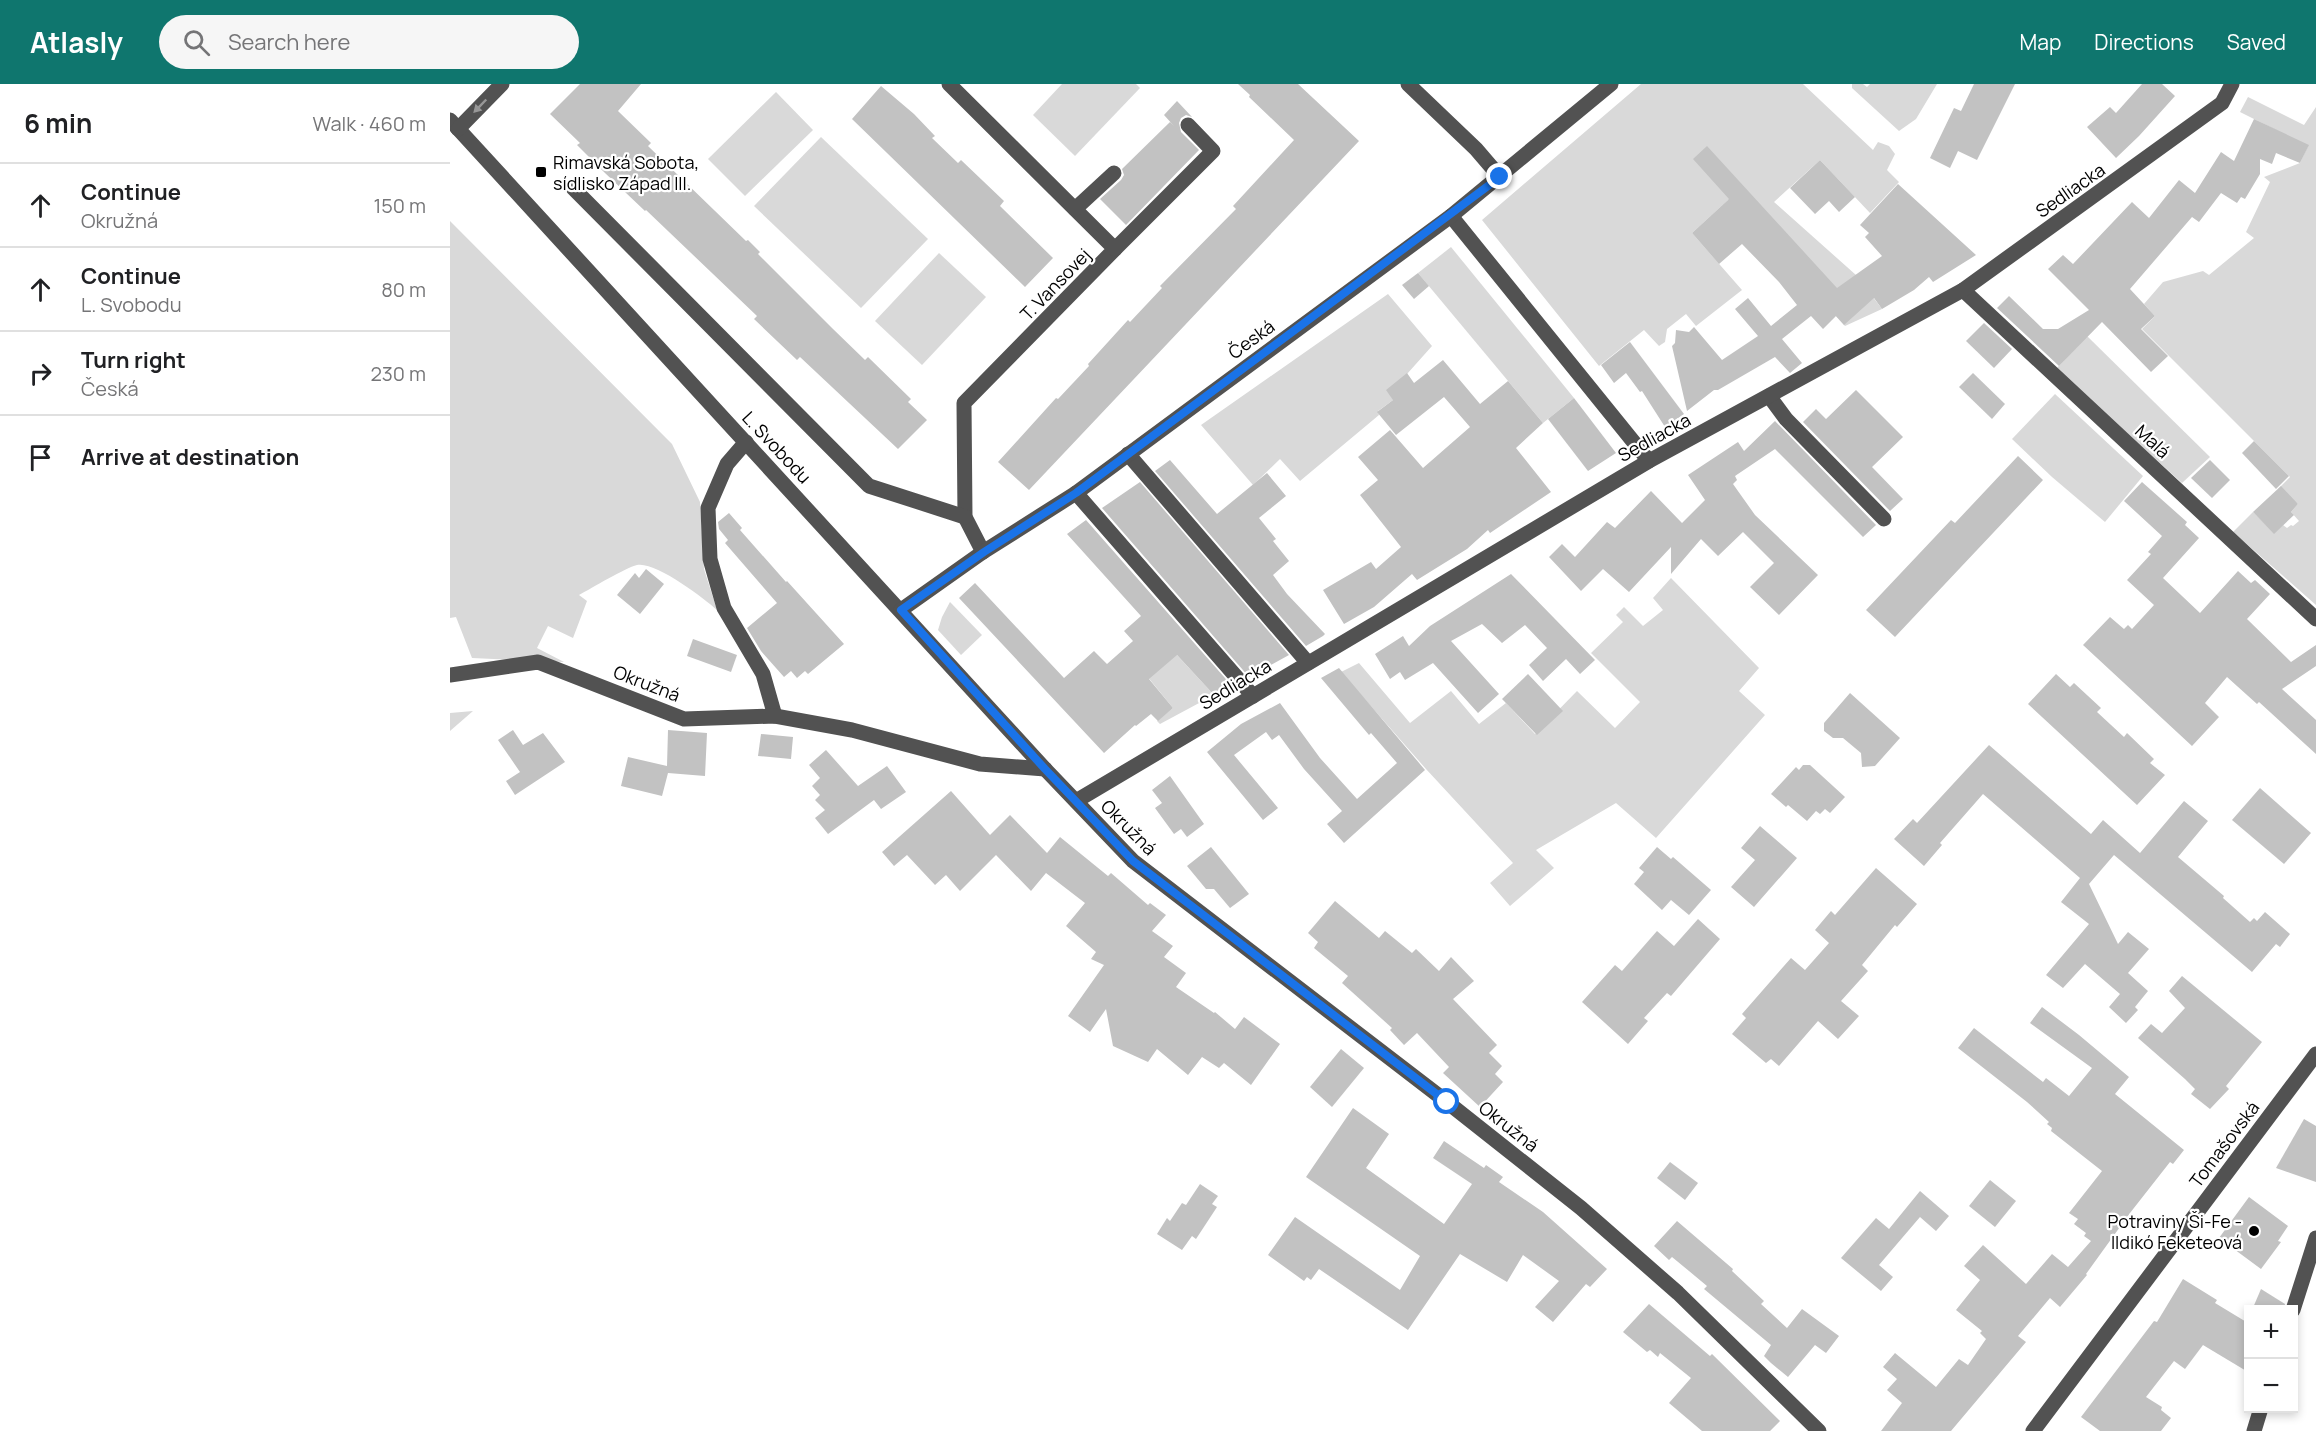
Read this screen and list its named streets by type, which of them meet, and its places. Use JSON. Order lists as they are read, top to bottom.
{
  "streets": {
    "street": [
      "Sedliacka",
      "T. Vansovej",
      "Česká",
      "Malá",
      "L. Svobodu",
      "Okružná",
      "Tomašovská"
    ]
  },
  "crossings": [
    ["Sedliacka", "Malá"],
    ["Sedliacka", "L. Svobodu"],
    ["Sedliacka", "Okružná"],
    ["T. Vansovej", "Česká"],
    ["T. Vansovej", "L. Svobodu"],
    ["Česká", "L. Svobodu"],
    ["L. Svobodu", "Okružná"]
  ],
  "places": {
    "transit": ["Rimavská Sobota, sídlisko Západ III."],
    "other": ["Potraviny Ši-Fe - Ildikó Feketeová"]
  },
  "page": {
    "header": "Atlasly",
    "search": "Search here",
    "nav": ["Map", "Directions", "Saved"],
    "heading": ["6 min", "Walk · 460 m"],
    "list": [
      ["Continue", "Okružná", "150 m"],
      ["Continue", "L. Svobodu", "80 m"],
      ["Turn right", "Česká", "230 m"],
      "Arrive at destination"
    ],
    "map_buttons": ["+", "−"]
  }
}
